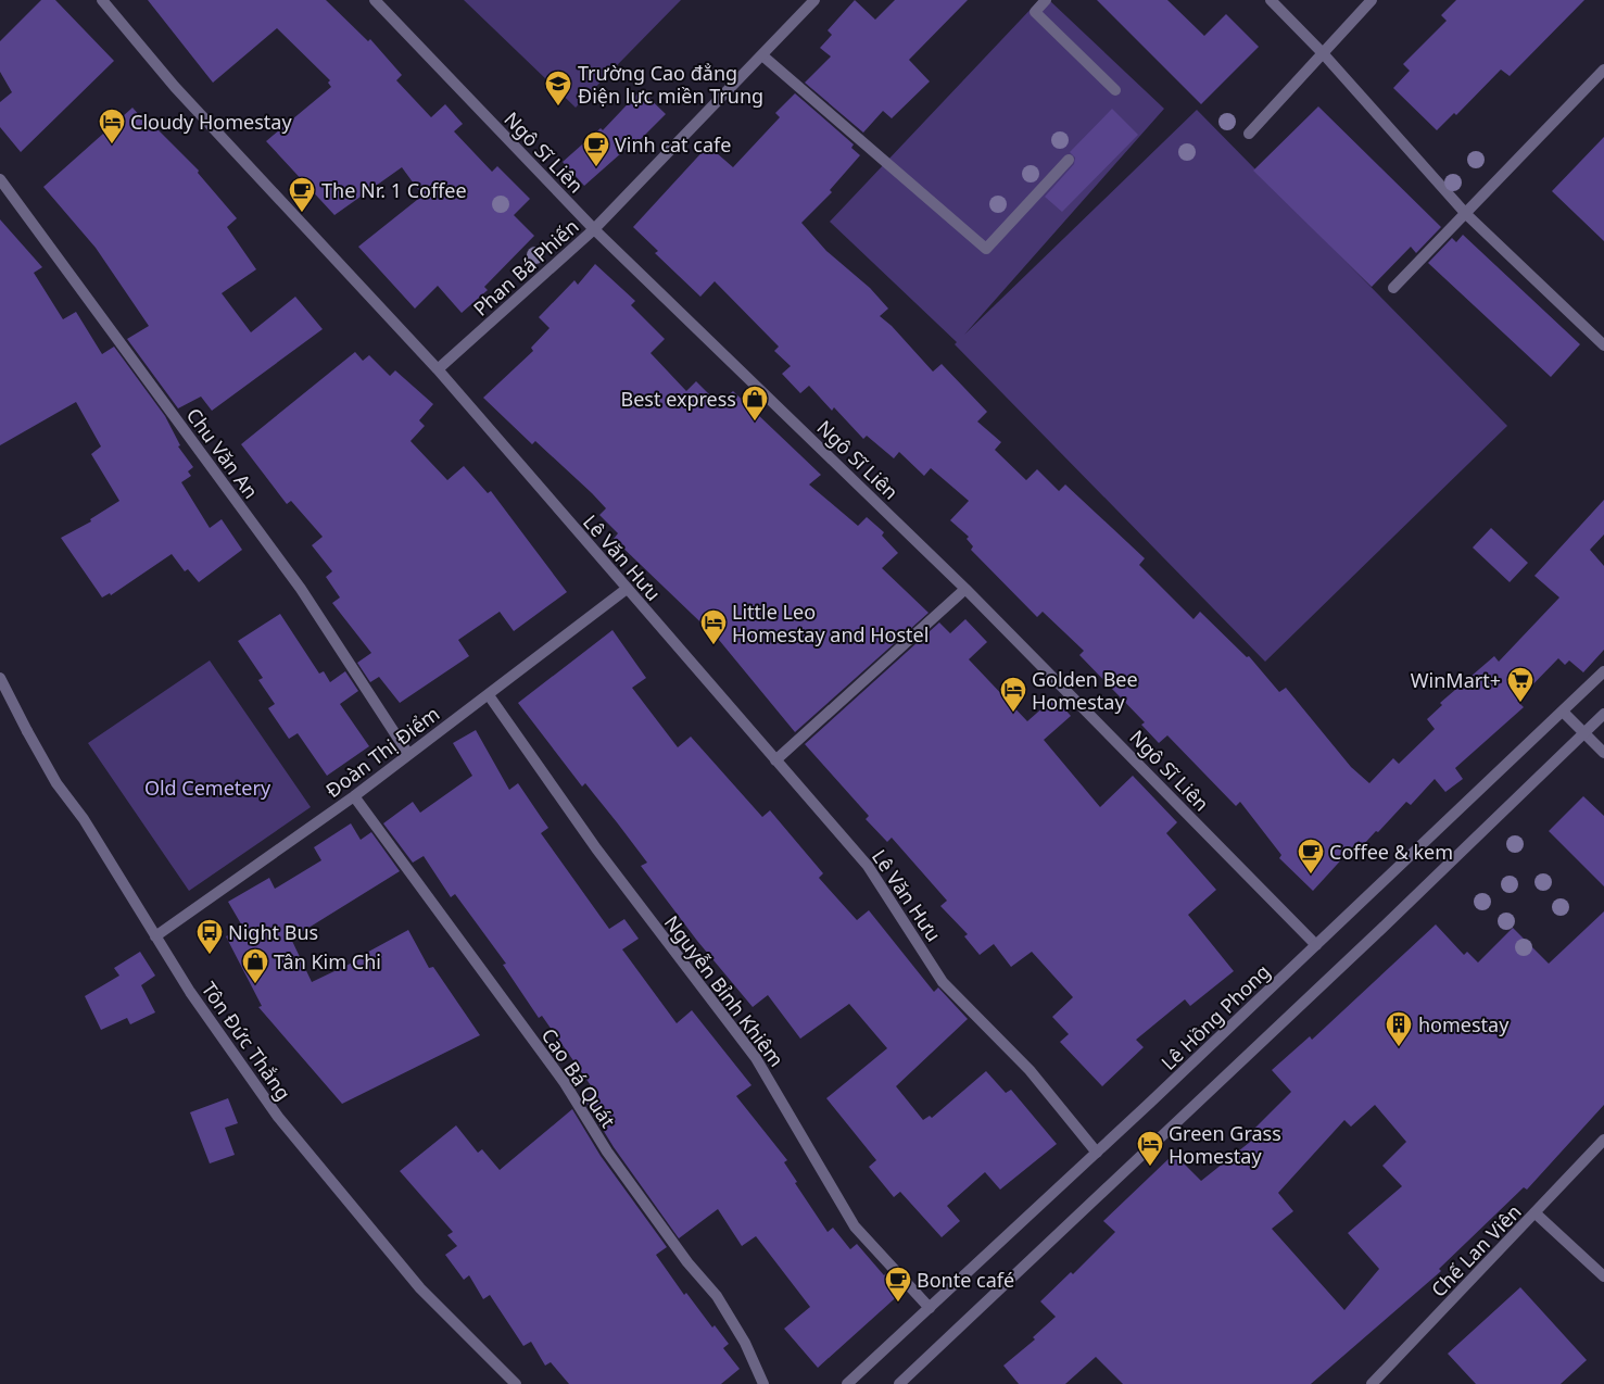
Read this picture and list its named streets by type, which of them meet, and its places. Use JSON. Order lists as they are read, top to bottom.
{
  "streets": {
    "street": [
      "Ngô Sĩ Liên",
      "Phan Bá Phiến",
      "Chu Văn An",
      "Lê Văn Hưu",
      "Đoàn Thị Điểm",
      "Nguyễn Bỉnh Khiêm",
      "Lê Hồng Phong",
      "Tôn Đức Thắng",
      "Cao Bá Quát",
      "Chế Lan Viên"
    ]
  },
  "crossings": [
    ["Ngô Sĩ Liên", "Phan Bá Phiến"],
    ["Ngô Sĩ Liên", "Lê Hồng Phong"],
    ["Phan Bá Phiến", "Lê Văn Hưu"],
    ["Chu Văn An", "Đoàn Thị Điểm"],
    ["Lê Văn Hưu", "Đoàn Thị Điểm"],
    ["Lê Văn Hưu", "Lê Hồng Phong"],
    ["Đoàn Thị Điểm", "Nguyễn Bỉnh Khiêm"],
    ["Đoàn Thị Điểm", "Tôn Đức Thắng"],
    ["Đoàn Thị Điểm", "Cao Bá Quát"],
    ["Nguyễn Bỉnh Khiêm", "Lê Hồng Phong"]
  ],
  "parks": ["Old Cemetery"],
  "places": {
    "school or university": ["Trường Cao đẳng Điện lực miền Trung"],
    "hotel": [
      "Cloudy Homestay",
      "Little Leo Homestay and Hostel",
      "Golden Bee Homestay",
      "Green Grass Homestay"
    ],
    "cafe": [
      "Vinh cat cafe",
      "The Nr. 1 Coffee",
      "Coffee & kem",
      "Bonte café"
    ],
    "shop": ["Best express", "Tân Kim Chi"],
    "supermarket": ["WinMart+"],
    "bus stop": ["Night Bus"],
    "building": ["homestay"]
  }
}
